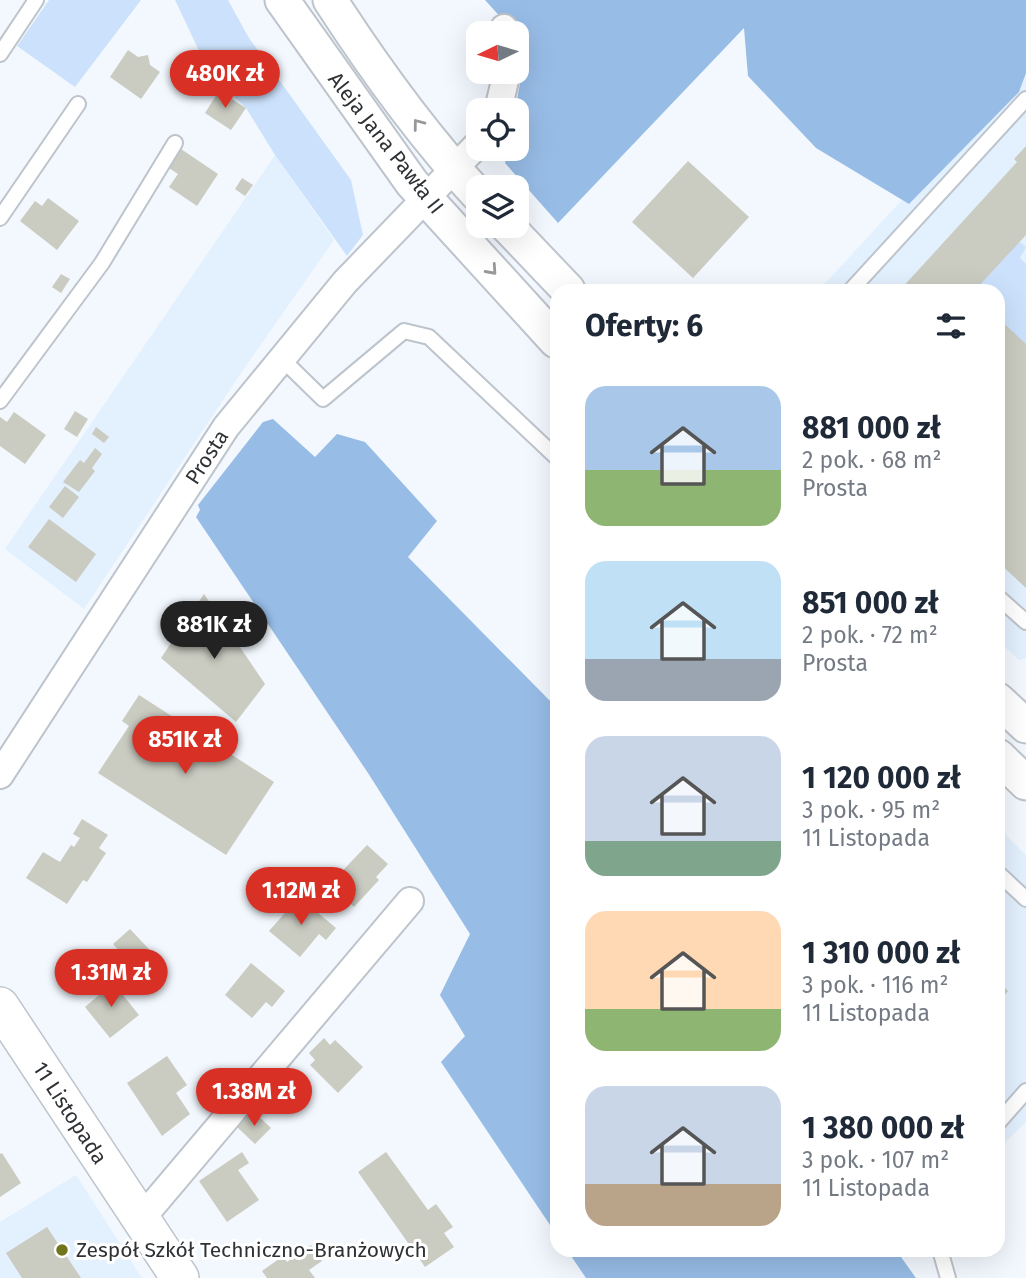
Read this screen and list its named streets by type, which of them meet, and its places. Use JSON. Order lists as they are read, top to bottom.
{
  "streets": {
    "main road": ["11 Listopada"],
    "street": ["Aleja Jana Pawła II", "Prosta"]
  },
  "crossings": [
    ["Aleja Jana Pawła II", "Prosta"]
  ],
  "places": ["Zespół Szkół Techniczno-Branżowych"],
  "north": "left",
  "page": {
    "price": [
      "480K zł",
      "881K zł",
      "851K zł",
      "1.12M zł",
      "1.31M zł",
      "1.38M zł"
    ],
    "heading": "Oferty: 6",
    "list": [
      {
        "name": "881 000 zł",
        "note": "2 pok. · 68 m² · Prosta"
      },
      {
        "name": "851 000 zł",
        "note": "2 pok. · 72 m² · Prosta"
      },
      {
        "name": "1 120 000 zł",
        "note": "3 pok. · 95 m² · 11 Listopada"
      },
      {
        "name": "1 310 000 zł",
        "note": "3 pok. · 116 m² · 11 Listopada"
      },
      {
        "name": "1 380 000 zł",
        "note": "3 pok. · 107 m² · 11 Listopada"
      }
    ]
  }
}
